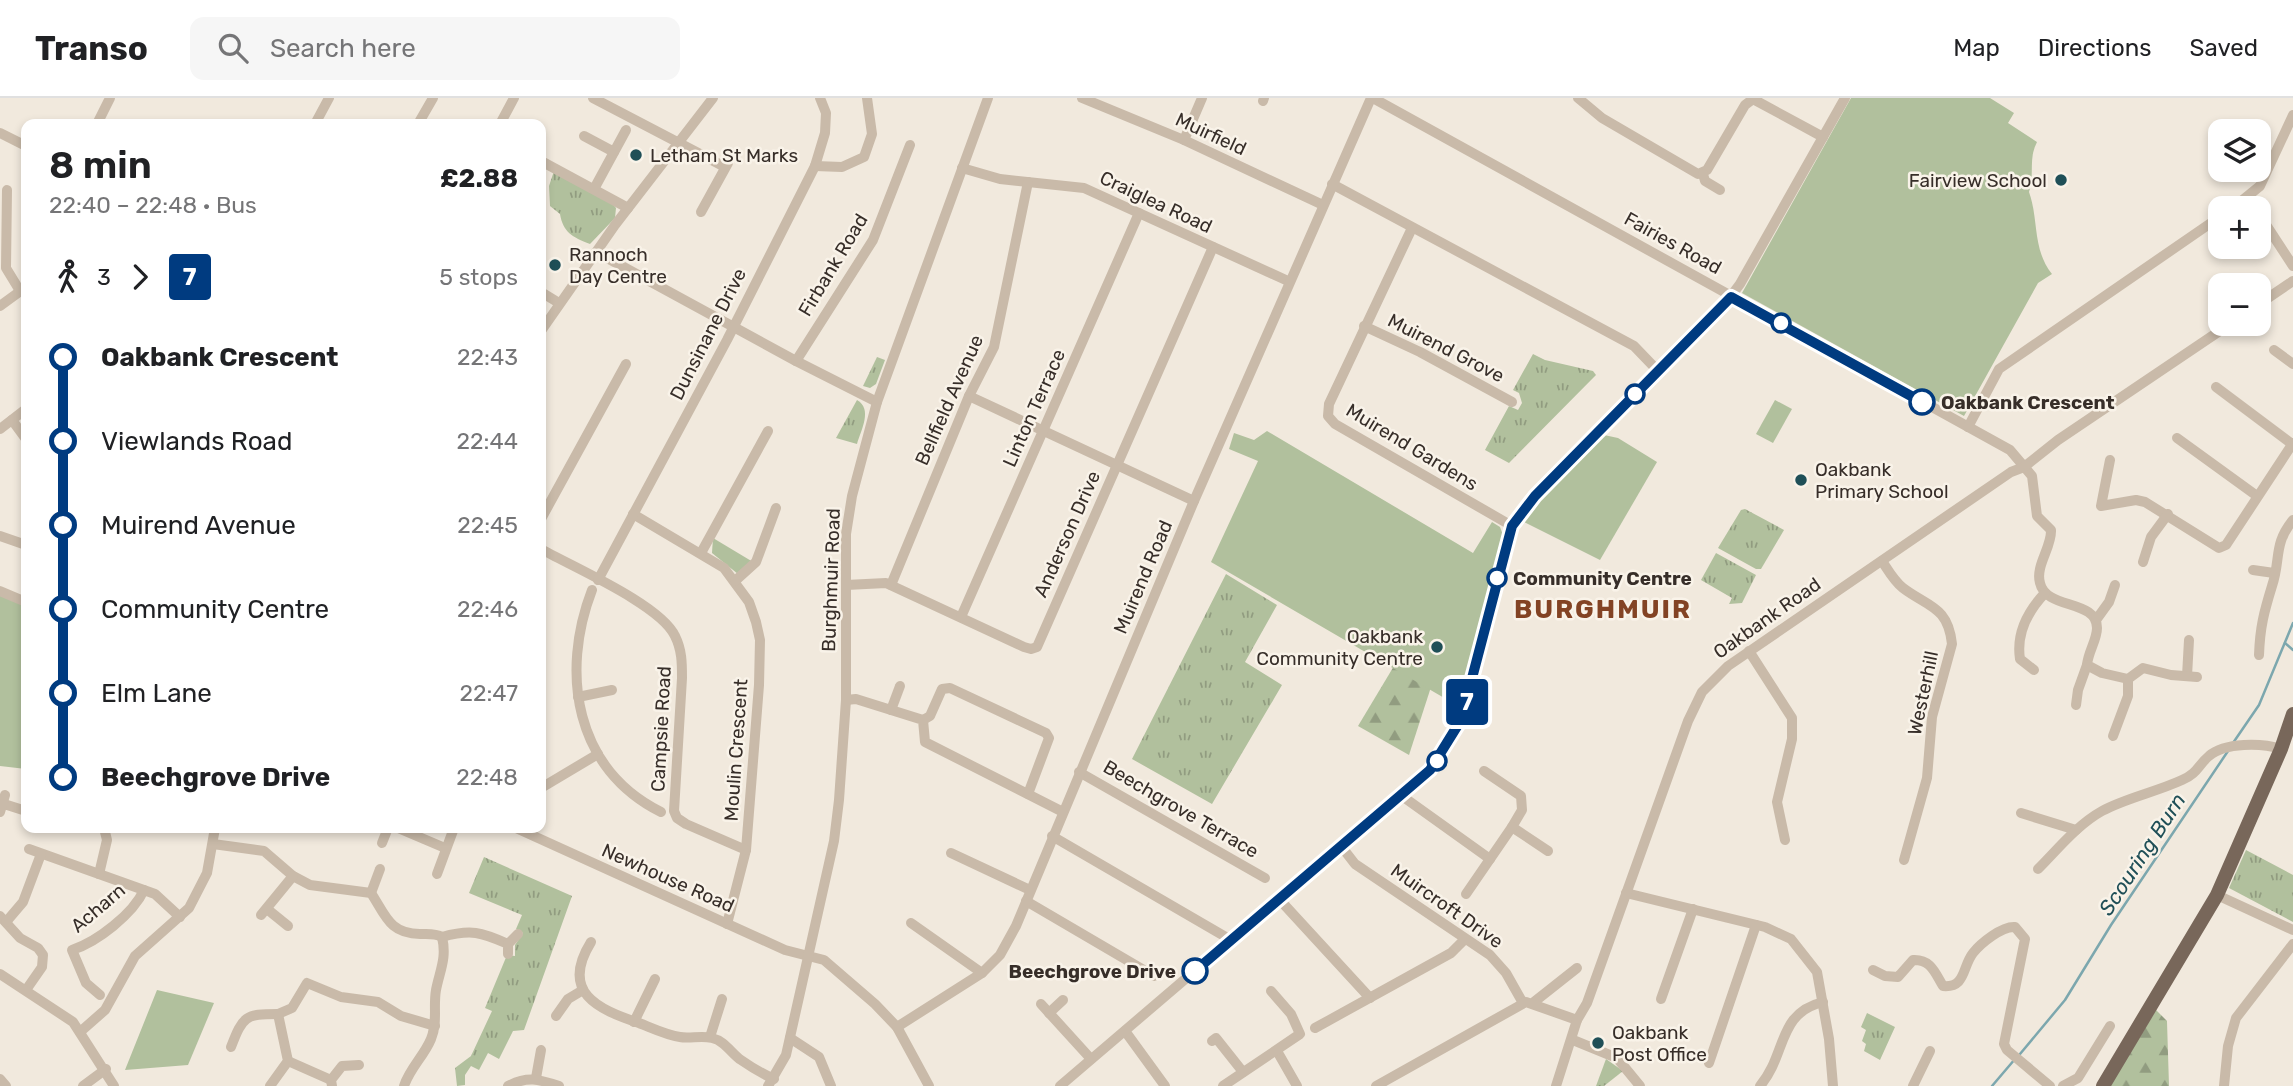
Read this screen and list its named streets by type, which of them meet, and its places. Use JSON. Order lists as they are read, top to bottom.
{
  "streets": {
    "street": [
      "Muirfield",
      "Craiglea Road",
      "Fairies Road",
      "Firbank Road",
      "Dunsinane Drive",
      "Muirend Grove",
      "Bellfield Avenue",
      "Linton Terrace",
      "Muirend Gardens",
      "Anderson Drive",
      "Muirend Road",
      "Burghmuir Road",
      "Oakbank Road",
      "Westerhill",
      "Campsie Road",
      "Moulin Crescent",
      "Beechgrove Terrace",
      "Newhouse Road",
      "Muircroft Drive",
      "Acharn"
    ]
  },
  "crossings": [
    ["Muirfield", "Muirend Road"],
    ["Craiglea Road", "Bellfield Avenue"],
    ["Craiglea Road", "Linton Terrace"],
    ["Craiglea Road", "Anderson Drive"],
    ["Craiglea Road", "Muirend Road"],
    ["Craiglea Road", "Burghmuir Road"],
    ["Fairies Road", "Muirend Road"],
    ["Fairies Road", "Oakbank Road"],
    ["Dunsinane Drive", "Campsie Road"],
    ["Dunsinane Drive", "Moulin Crescent"],
    ["Muirend Grove", "Muirend Gardens"],
    ["Bellfield Avenue", "Anderson Drive"],
    ["Linton Terrace", "Anderson Drive"],
    ["Anderson Drive", "Burghmuir Road"],
    ["Muirend Road", "Beechgrove Terrace"],
    ["Muirend Road", "Newhouse Road"],
    ["Burghmuir Road", "Newhouse Road"],
    ["Oakbank Road", "Westerhill"],
    ["Campsie Road", "Moulin Crescent"],
    ["Moulin Crescent", "Newhouse Road"]
  ],
  "districts": ["BURGHMUIR"],
  "water": ["Scouring Burn"],
  "places": [
    "Letham St Marks",
    "Fairview School",
    "Rannoch Day Centre",
    "Oakbank Crescent",
    "Oakbank Primary School",
    "Community Centre",
    "Oakbank Community Centre",
    "Beechgrove Drive",
    "Oakbank Post Office"
  ],
  "lines": ["bus line 7"],
  "page": {
    "header": "Transo",
    "search": "Search here",
    "nav": ["Map", "Directions", "Saved"],
    "on_map": "7",
    "map_buttons": ["+", "−"],
    "heading": ["8 min", "22:40 – 22:48 · Bus", "£2.88"],
    "legs": ["3", "7", "5 stops"],
    "list": [
      {
        "name": "Oakbank Crescent",
        "value": "22:43"
      },
      {
        "name": "Viewlands Road",
        "value": "22:44"
      },
      {
        "name": "Muirend Avenue",
        "value": "22:45"
      },
      {
        "name": "Community Centre",
        "value": "22:46"
      },
      {
        "name": "Elm Lane",
        "value": "22:47"
      },
      {
        "name": "Beechgrove Drive",
        "value": "22:48"
      }
    ]
  }
}
